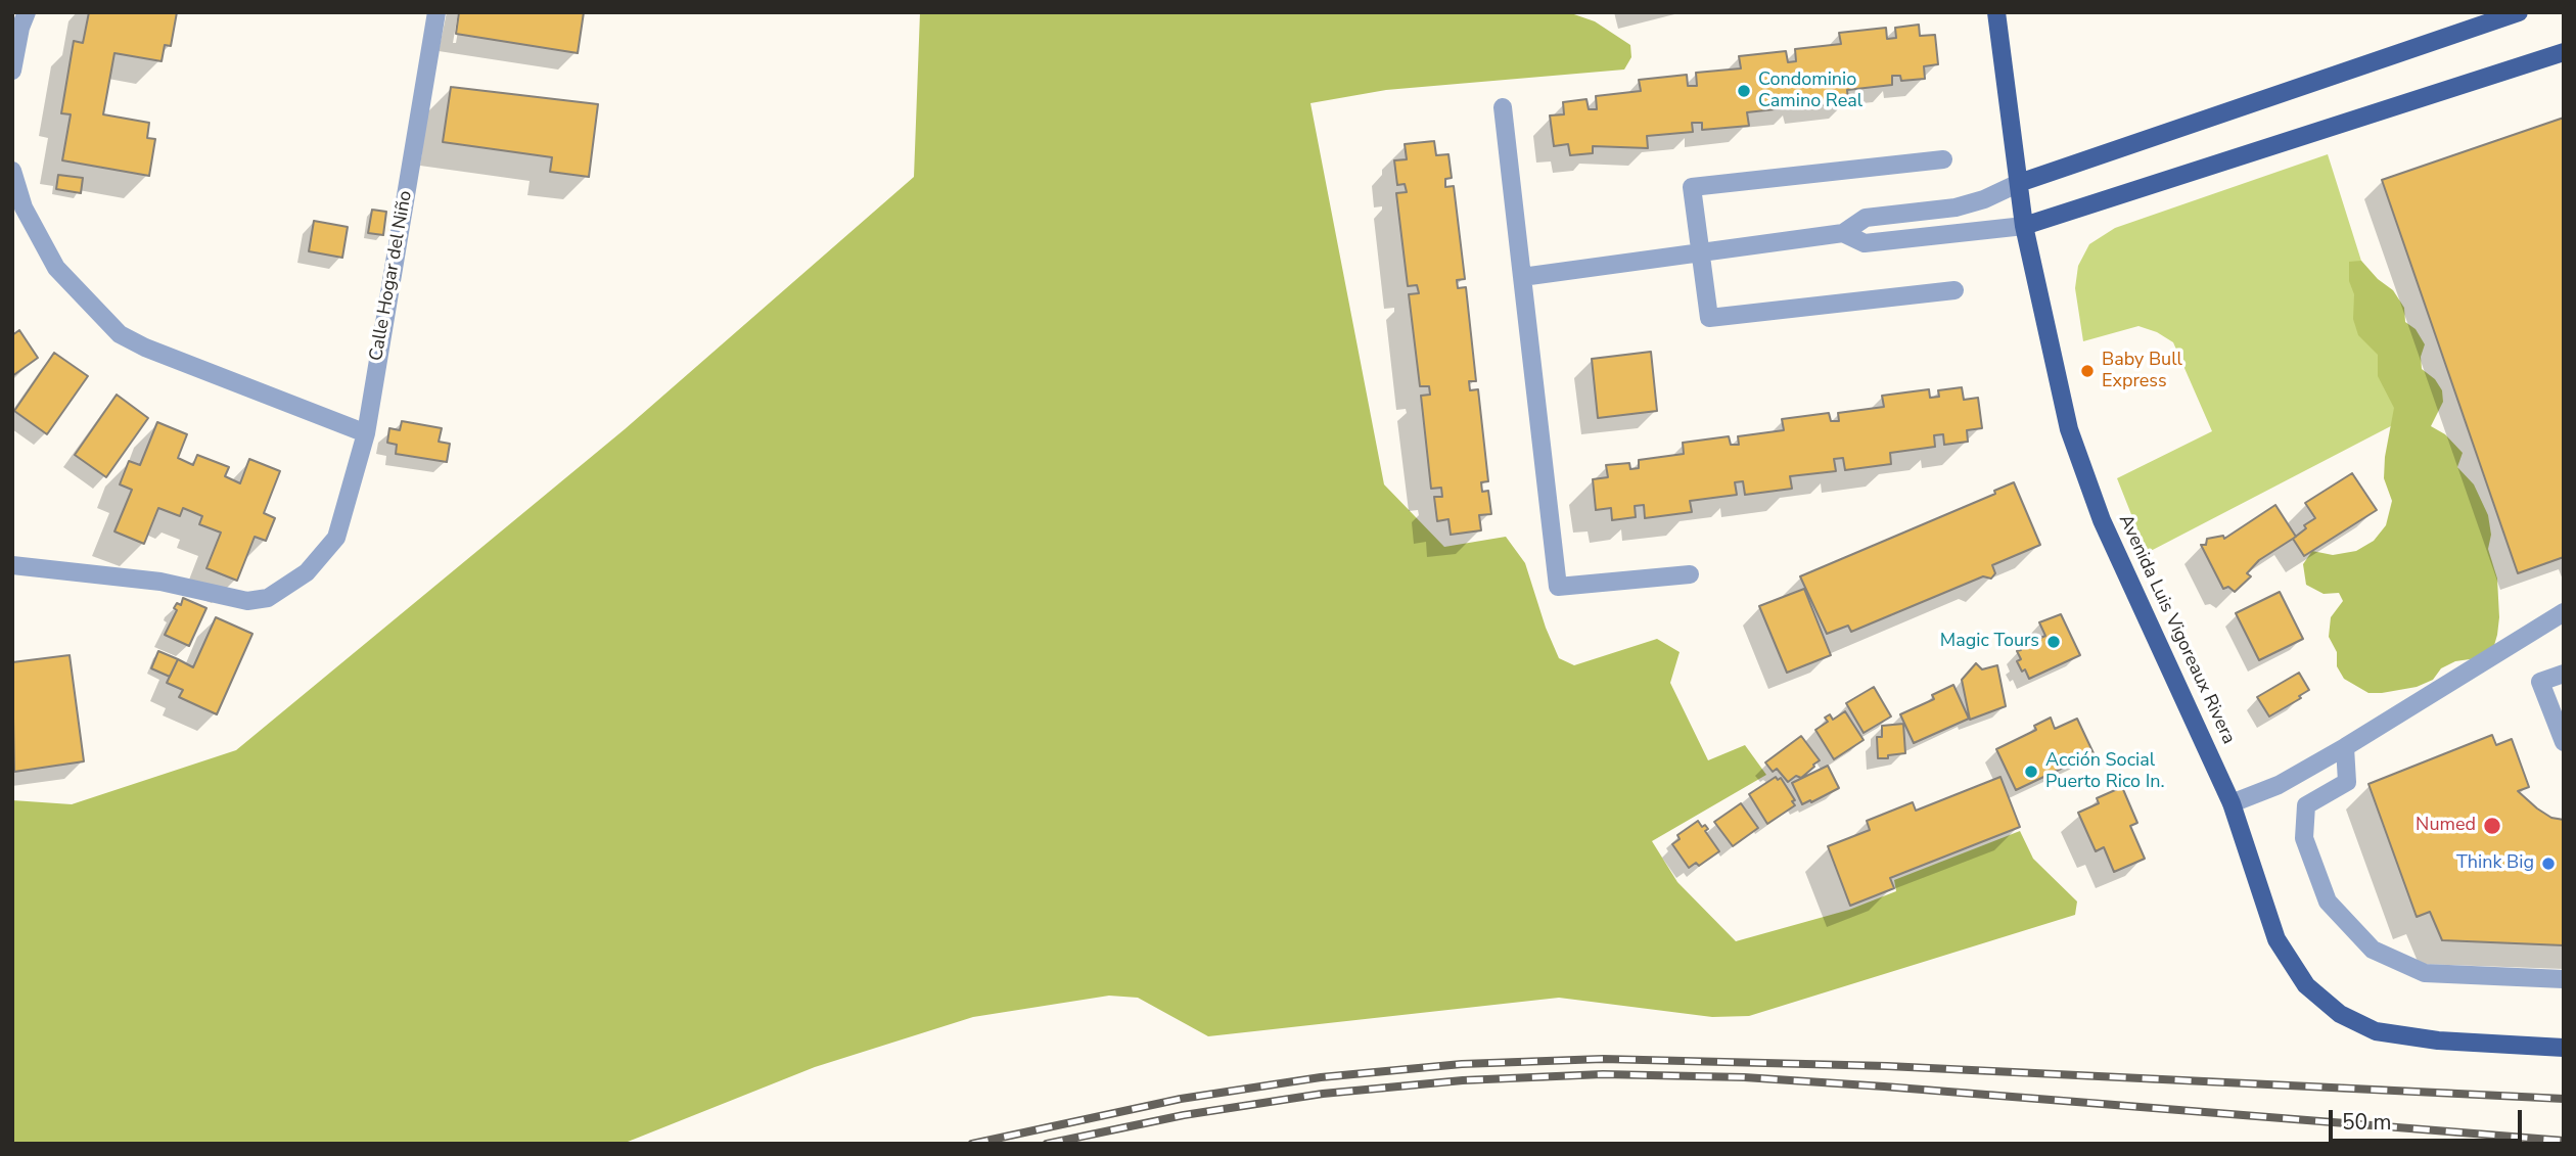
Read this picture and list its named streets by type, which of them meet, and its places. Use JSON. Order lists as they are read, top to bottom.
{
  "streets": {
    "main road": ["Avenida Luis Vigoreaux Rivera"],
    "street": ["Calle Hogar del Niño"]
  },
  "places": [
    "Condominio Camino Real",
    "Baby Bull Express",
    "Magic Tours",
    "Acción Social Puerto Rico In.",
    "Numed",
    "Think Big"
  ],
  "scale_bar": "50 m"
}
